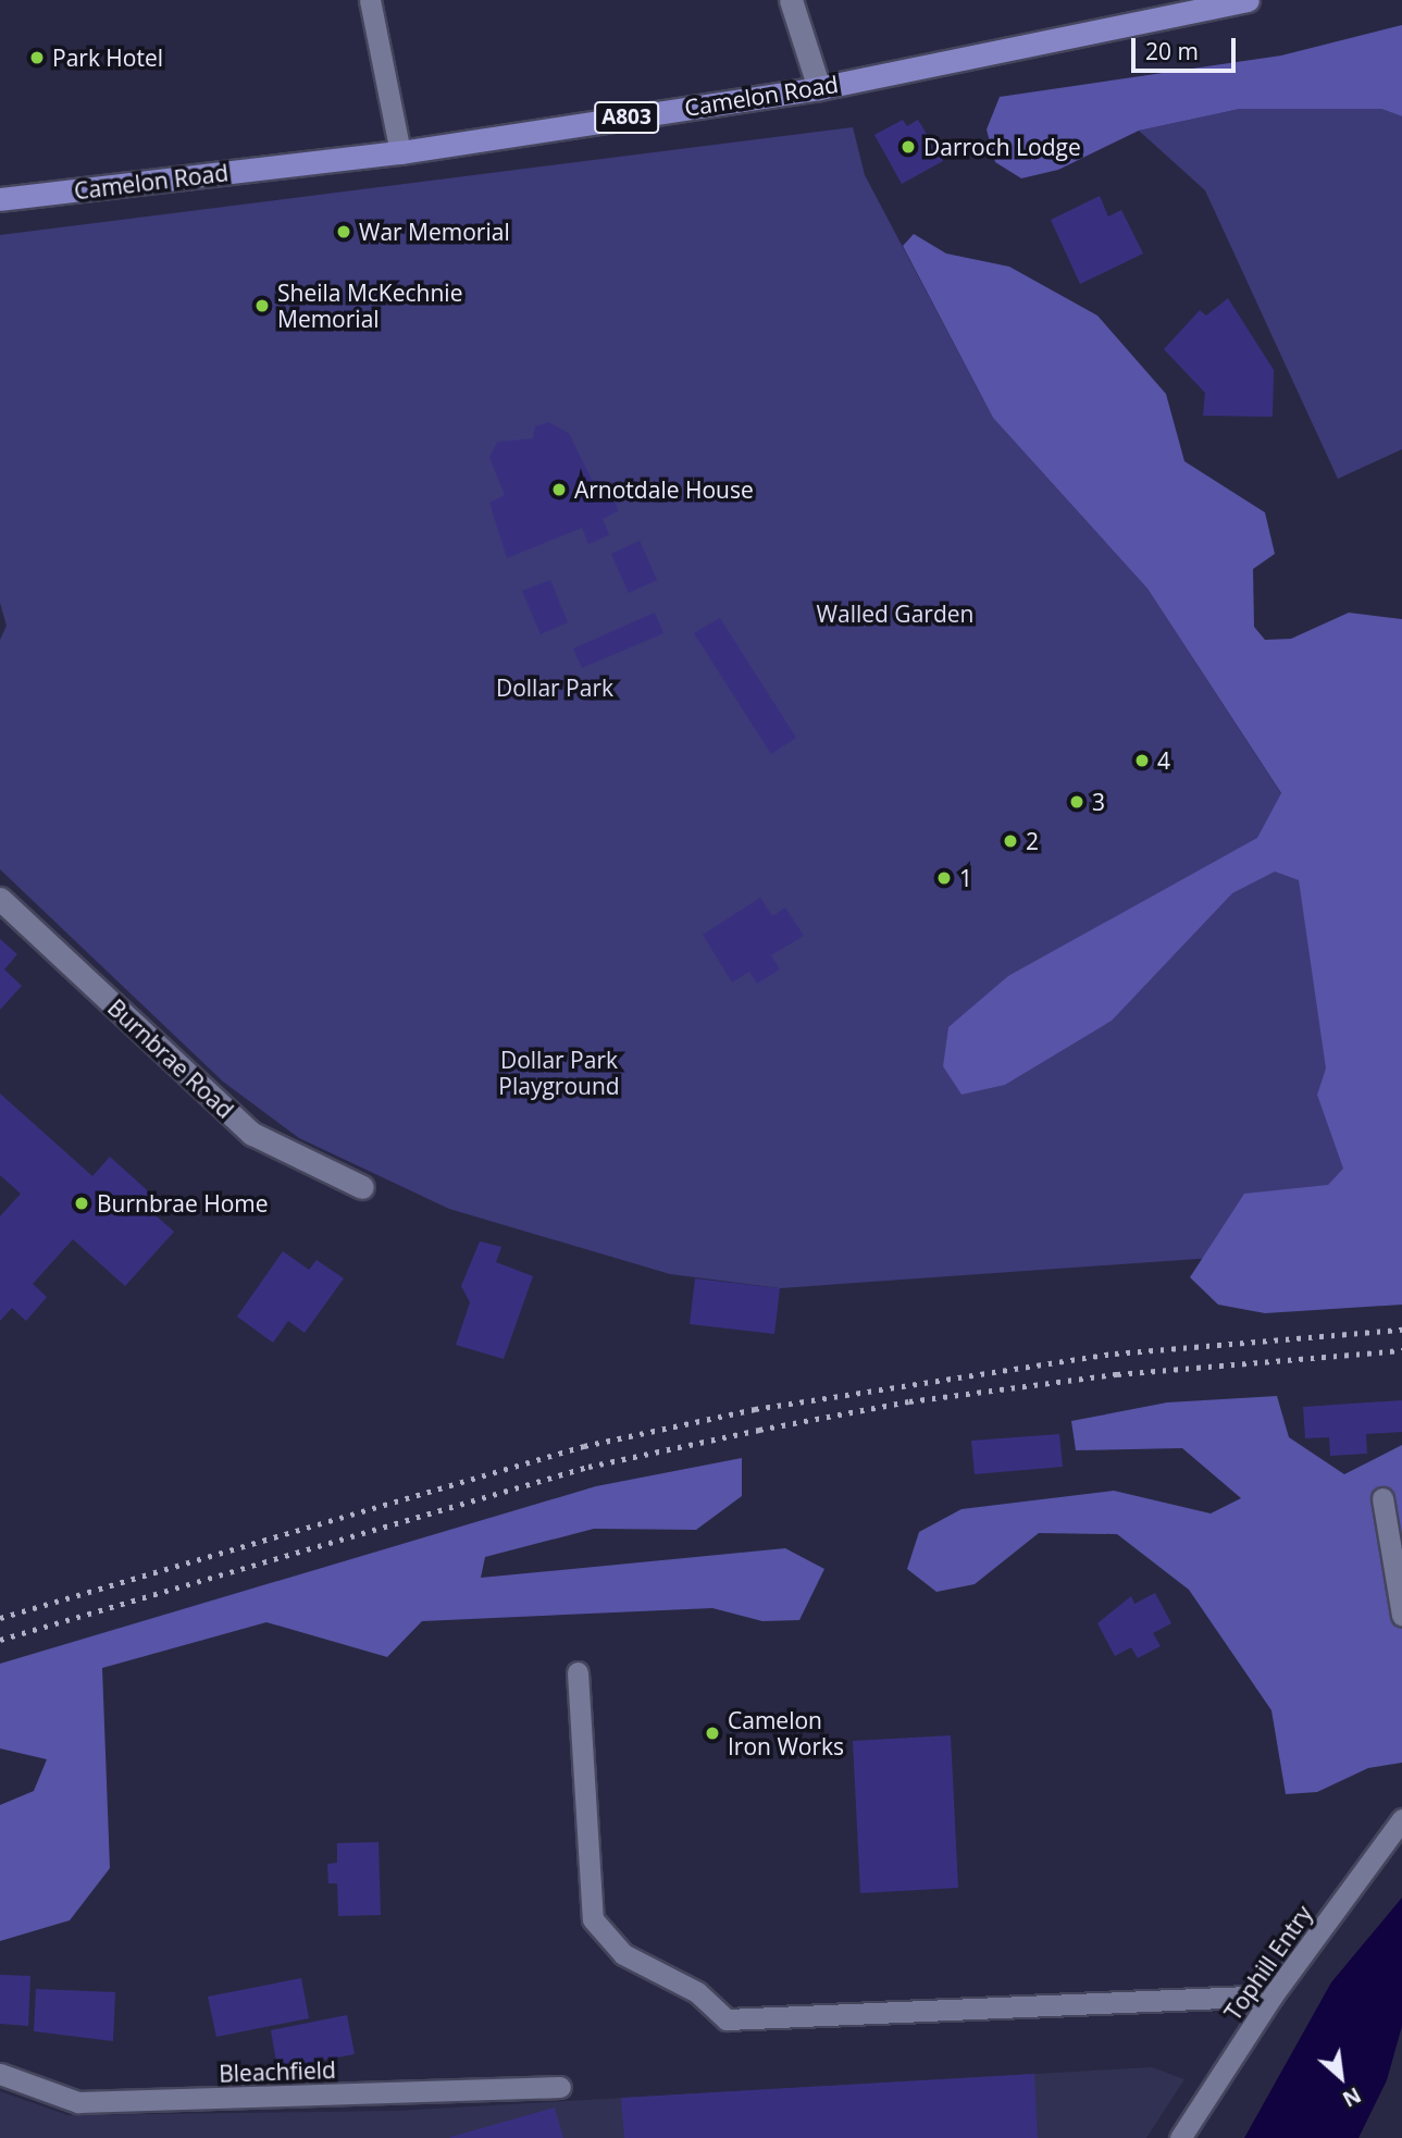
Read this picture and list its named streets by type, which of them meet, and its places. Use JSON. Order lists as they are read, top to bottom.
{
  "streets": {
    "main road": ["Camelon Road", "A803"],
    "street": ["Burnbrae Road"],
    "lane": ["Tophill Entry", "Bleachfield"]
  },
  "parks": ["Walled Garden", "Dollar Park", "Dollar Park Playground"],
  "places": [
    "Park Hotel",
    "Darroch Lodge",
    "War Memorial",
    "Sheila McKechnie Memorial",
    "Arnotdale House",
    "4",
    "3",
    "2",
    "1",
    "Burnbrae Home",
    "Camelon Iron Works"
  ],
  "scale_bar": "20 m",
  "north": "bottom right"
}
